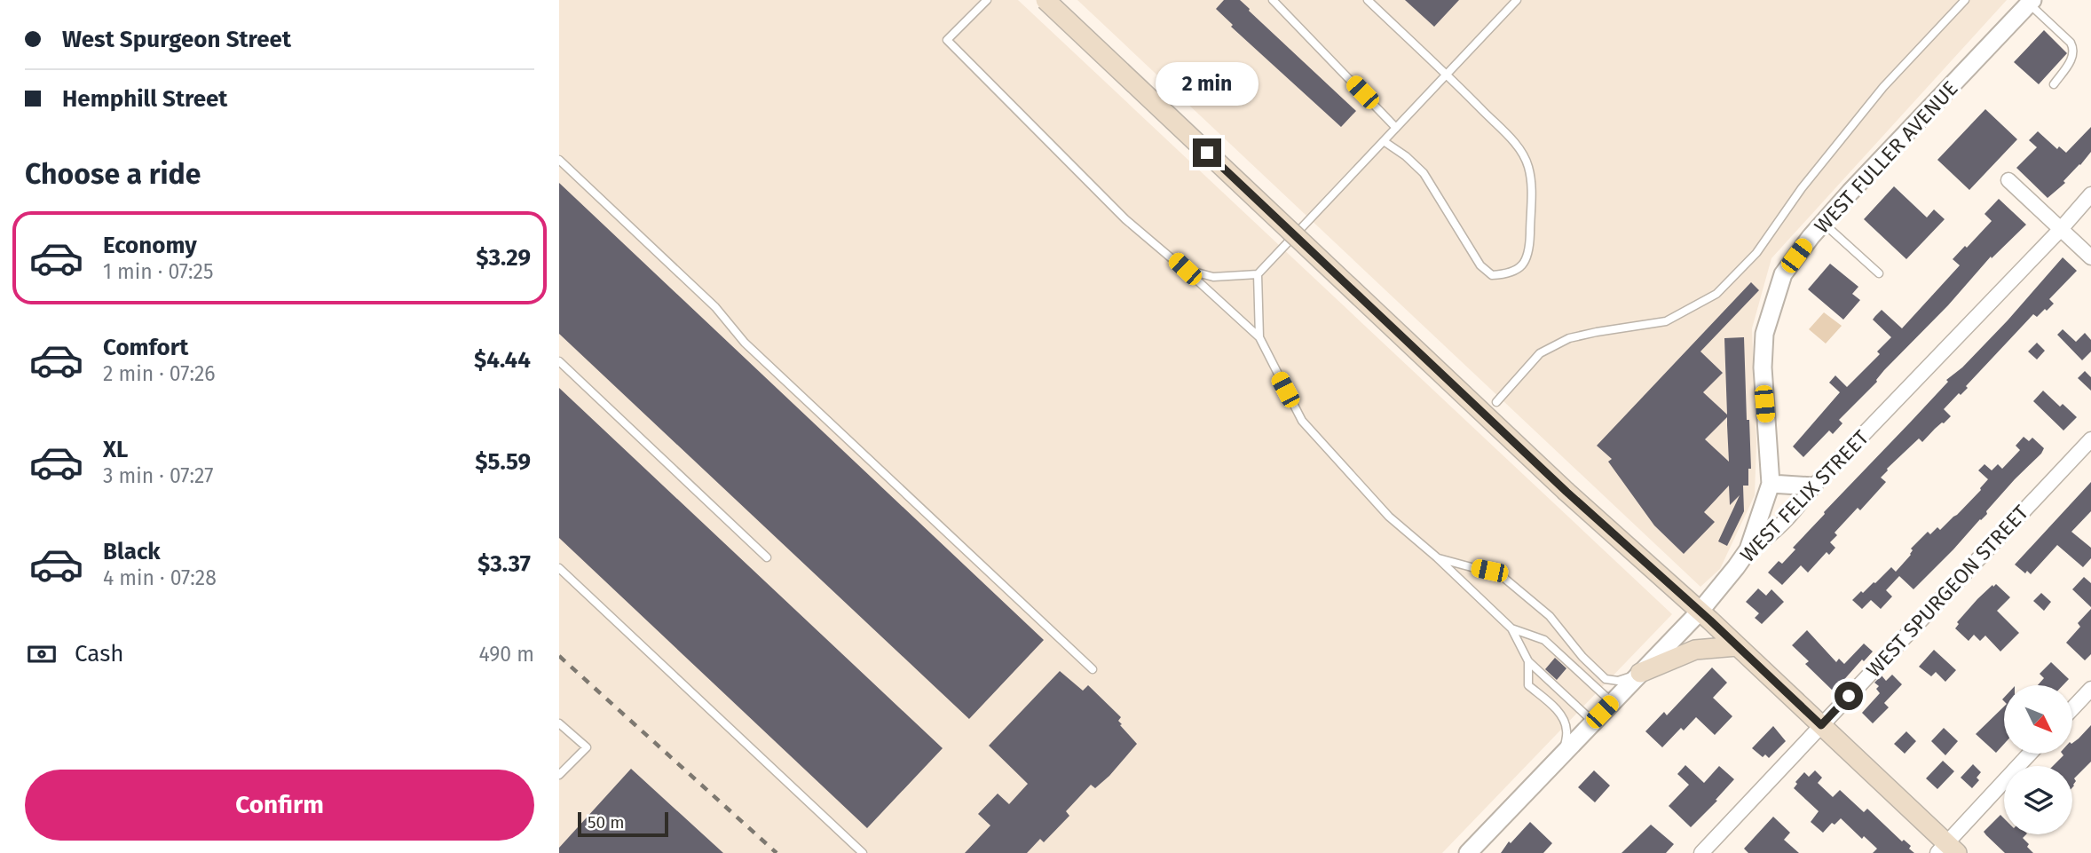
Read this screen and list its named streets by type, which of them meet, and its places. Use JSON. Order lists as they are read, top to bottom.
{
  "streets": {
    "street": ["WEST FULLER AVENUE", "WEST FELIX STREET", "WEST SPURGEON STREET"]
  },
  "crossings": [
    ["WEST FULLER AVENUE", "WEST FELIX STREET"]
  ],
  "scale_bar": "50 m",
  "north": "bottom right",
  "page": {
    "banner": ["West Spurgeon Street", "Hemphill Street"],
    "bubble": "2 min",
    "heading": "Choose a ride",
    "list": [
      {
        "name": "Economy",
        "note": "1 min · 07:25",
        "value": "$3.29"
      },
      {
        "name": "Comfort",
        "note": "2 min · 07:26",
        "value": "$4.44"
      },
      {
        "name": "XL",
        "note": "3 min · 07:27",
        "value": "$5.59"
      },
      {
        "name": "Black",
        "note": "4 min · 07:28",
        "value": "$3.37"
      }
    ],
    "pay": ["Cash", "490 m"],
    "buttons": "Confirm",
    "scale": "50 m"
  }
}
